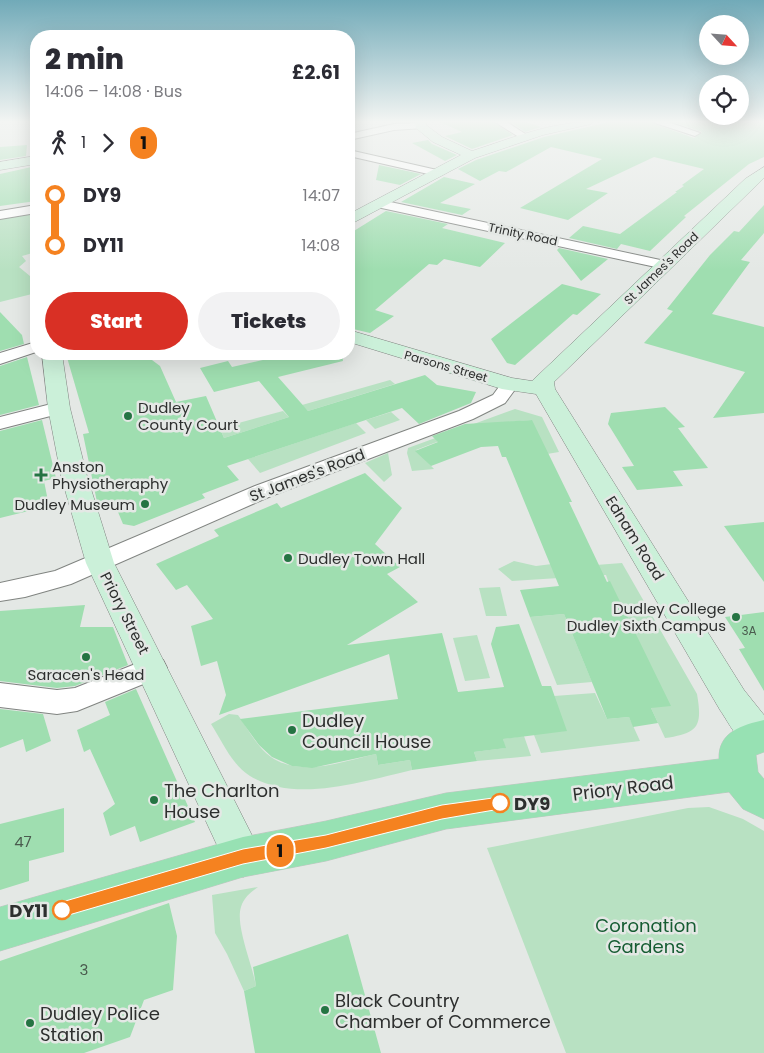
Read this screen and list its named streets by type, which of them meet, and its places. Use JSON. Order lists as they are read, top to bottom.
{
  "streets": {
    "main road": [
      "St James's Road",
      "Parsons Street",
      "Ednam Road",
      "Priory Street",
      "Priory Road"
    ],
    "street": ["Trinity Road"]
  },
  "crossings": [
    ["Trinity Road", "St James's Road"],
    ["St James's Road", "Parsons Street"],
    ["St James's Road", "Ednam Road"],
    ["St James's Road", "Priory Street"],
    ["Parsons Street", "Ednam Road"],
    ["Priory Street", "Priory Road"]
  ],
  "parks": ["Coronation Gardens"],
  "places": {
    "other": [
      "Dudley County Court",
      "Dudley Museum",
      "Dudley Town Hall",
      "Dudley College Dudley Sixth Campus",
      "Saracen's Head",
      "Dudley Council House",
      "The Charlton House",
      "DY9",
      "DY11",
      "Black Country Chamber of Commerce",
      "Dudley Police Station"
    ],
    "health": ["Anston Physiotheraphy"]
  },
  "lines": ["bus line 1"],
  "house_numbers": ["3A", "47", "3"],
  "north": "bottom right",
  "page": {
    "on_map": "1",
    "heading": ["2 min", "14:06 – 14:08 · Bus", "£2.61"],
    "legs": ["1", "1"],
    "list": [
      {
        "name": "DY9",
        "value": "14:07"
      },
      {
        "name": "DY11",
        "value": "14:08"
      }
    ],
    "buttons": ["Start", "Tickets"]
  }
}
